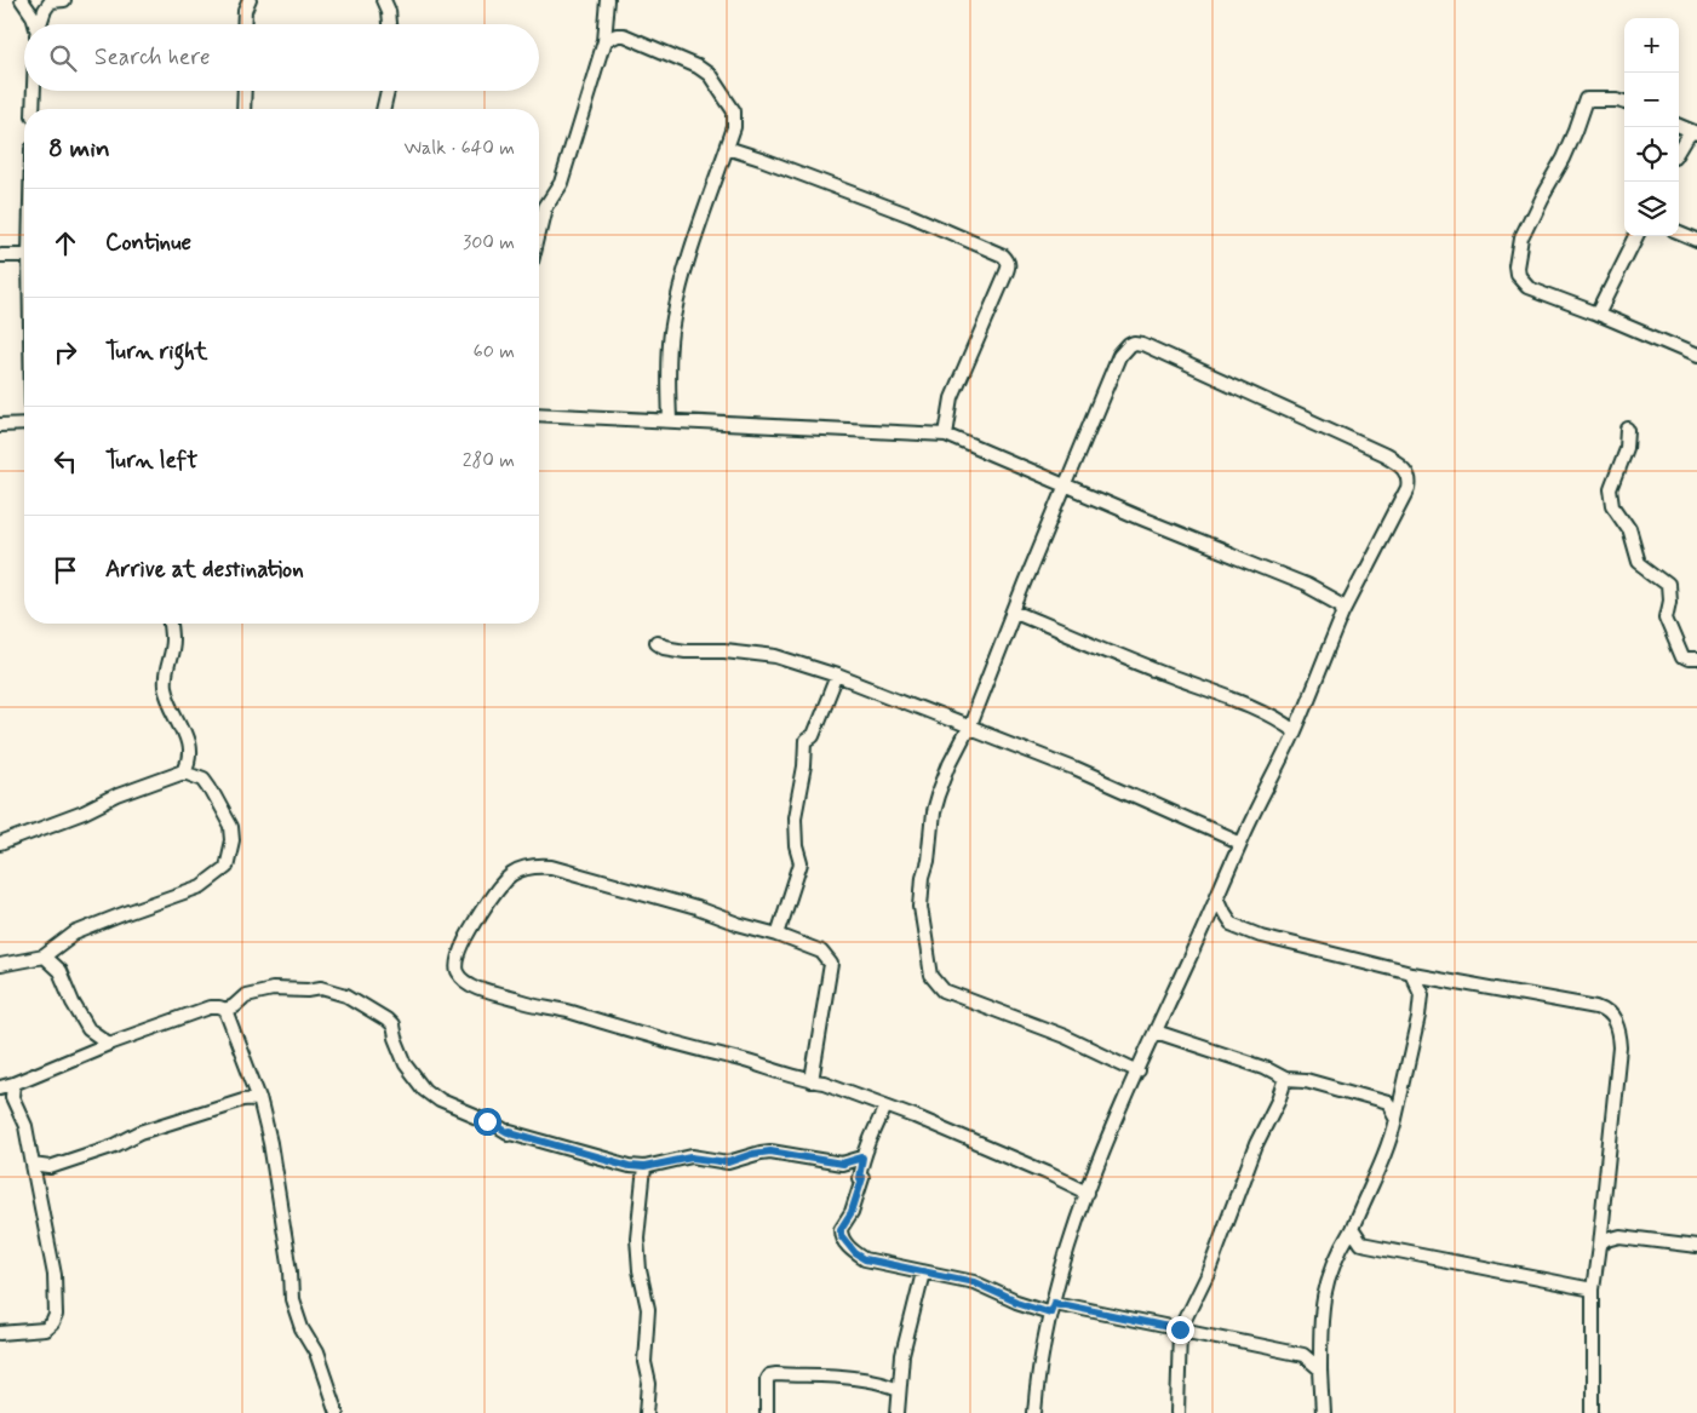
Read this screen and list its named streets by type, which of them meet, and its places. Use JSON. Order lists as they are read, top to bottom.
{
  "page": {
    "map_buttons": ["+", "−"],
    "search": "Search here",
    "heading": ["8 min", "Walk · 640 m"],
    "list": [
      ["Continue", "300 m"],
      ["Turn right", "60 m"],
      ["Turn left", "280 m"],
      "Arrive at destination"
    ]
  }
}
